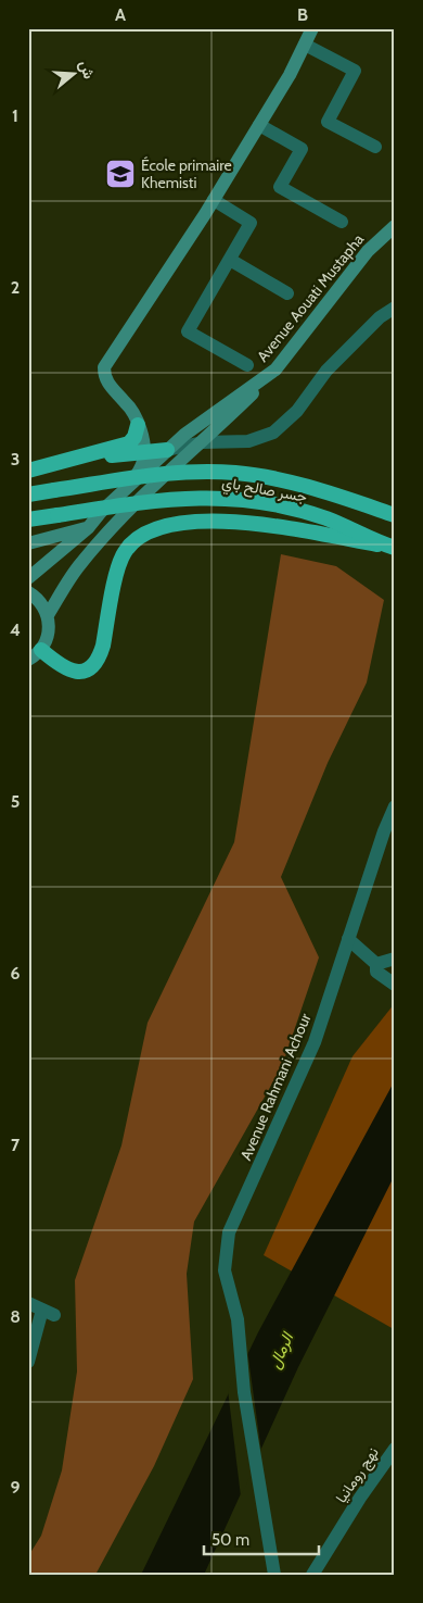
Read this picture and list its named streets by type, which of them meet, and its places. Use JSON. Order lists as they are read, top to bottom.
{
  "streets": {
    "highway": ["جسر صالح باي"],
    "main road": ["Avenue Aouati Mustapha"],
    "street": ["Avenue Rahmani Achour", "نهج رومانيا"]
  },
  "water": ["الرمال"],
  "places": {
    "school or university": ["École primaire Khemisti"]
  },
  "scale_bar": "50 m",
  "north": "right",
  "grid": {
    "columns": ["A", "B"],
    "rows": [
      "1",
      "2",
      "3",
      "4",
      "5",
      "6",
      "7",
      "8",
      "9"
    ]
  }
}
